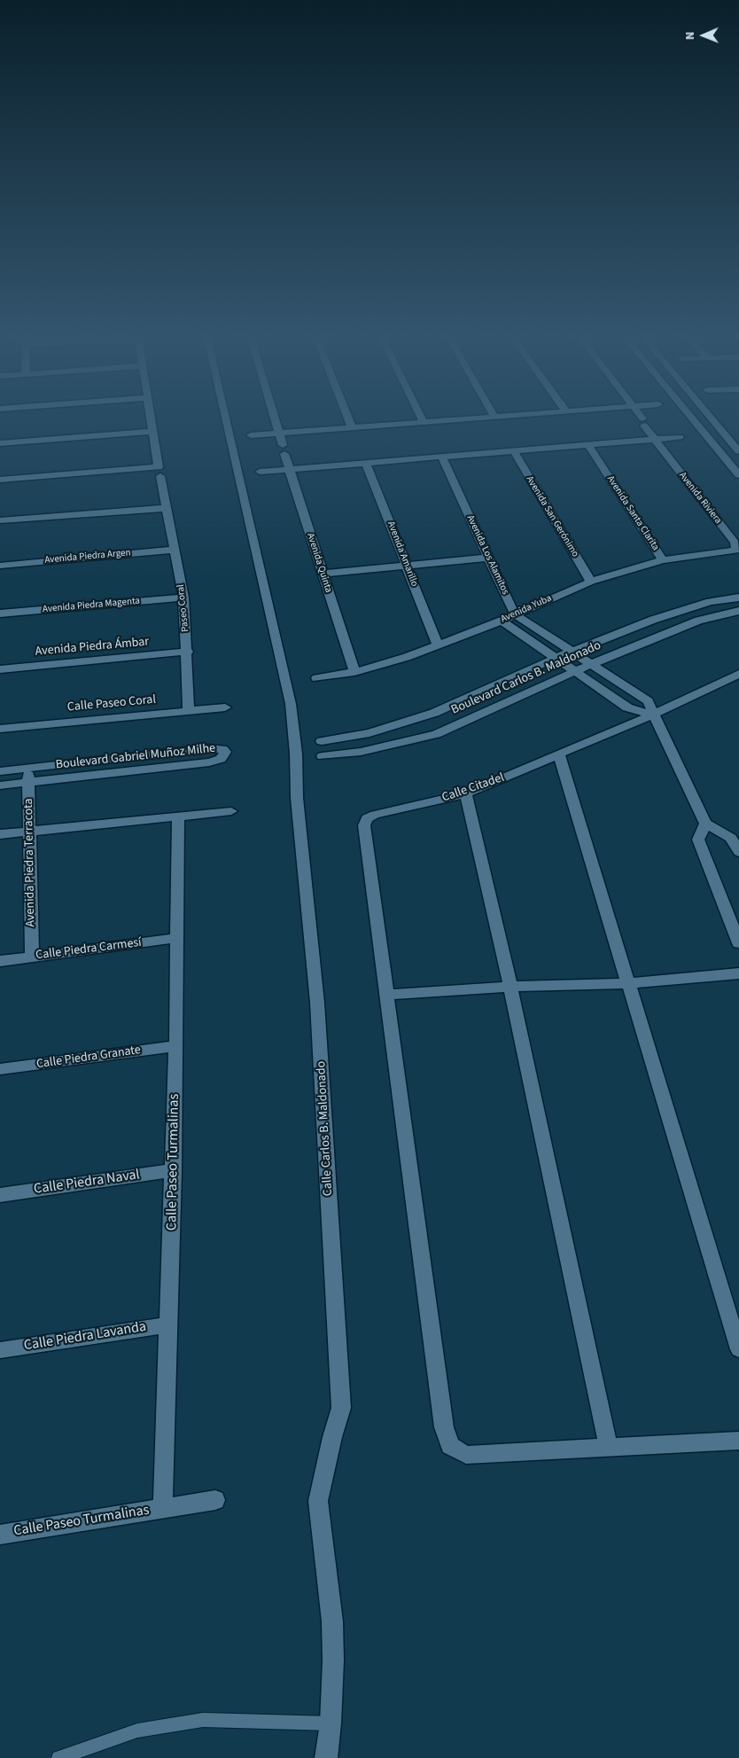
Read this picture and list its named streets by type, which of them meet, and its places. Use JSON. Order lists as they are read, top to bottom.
{
  "streets": {
    "street": [
      "Avenida Riviera",
      "Avenida Santa Clarita",
      "Avenida San Gerónimo",
      "Avenida Amarillo",
      "Avenida Los Alamitos",
      "Avenida Piedra Argen",
      "Avenida Quinta",
      "Avenida Piedra Magenta",
      "Paseo Coral",
      "Avenida Yuba",
      "Avenida Piedra Ámbar",
      "Boulevard Carlos B. Maldonado",
      "Calle Paseo Coral",
      "Boulevard Gabriel Muñoz Milhe",
      "Calle Citadel",
      "Avenida Piedra Terracota",
      "Calle Piedra Carmesí",
      "Calle Piedra Granate",
      "Calle Carlos B. Maldonado",
      "Calle Paseo Turmalinas",
      "Calle Piedra Naval",
      "Calle Piedra Lavanda"
    ]
  },
  "crossings": [
    ["Avenida Riviera", "Avenida Yuba"],
    ["Avenida Santa Clarita", "Avenida Yuba"],
    ["Avenida San Gerónimo", "Avenida Yuba"],
    ["Avenida Amarillo", "Avenida Yuba"],
    ["Avenida Los Alamitos", "Avenida Yuba"],
    ["Avenida Piedra Argen", "Paseo Coral"],
    ["Avenida Quinta", "Avenida Yuba"],
    ["Avenida Piedra Magenta", "Paseo Coral"],
    ["Paseo Coral", "Avenida Piedra Ámbar"],
    ["Paseo Coral", "Calle Paseo Coral"],
    ["Boulevard Gabriel Muñoz Milhe", "Avenida Piedra Terracota"],
    ["Avenida Piedra Terracota", "Calle Piedra Carmesí"],
    ["Calle Piedra Carmesí", "Calle Paseo Turmalinas"],
    ["Calle Piedra Granate", "Calle Paseo Turmalinas"],
    ["Calle Paseo Turmalinas", "Calle Piedra Naval"],
    ["Calle Paseo Turmalinas", "Calle Piedra Lavanda"]
  ],
  "north": "left"
}
